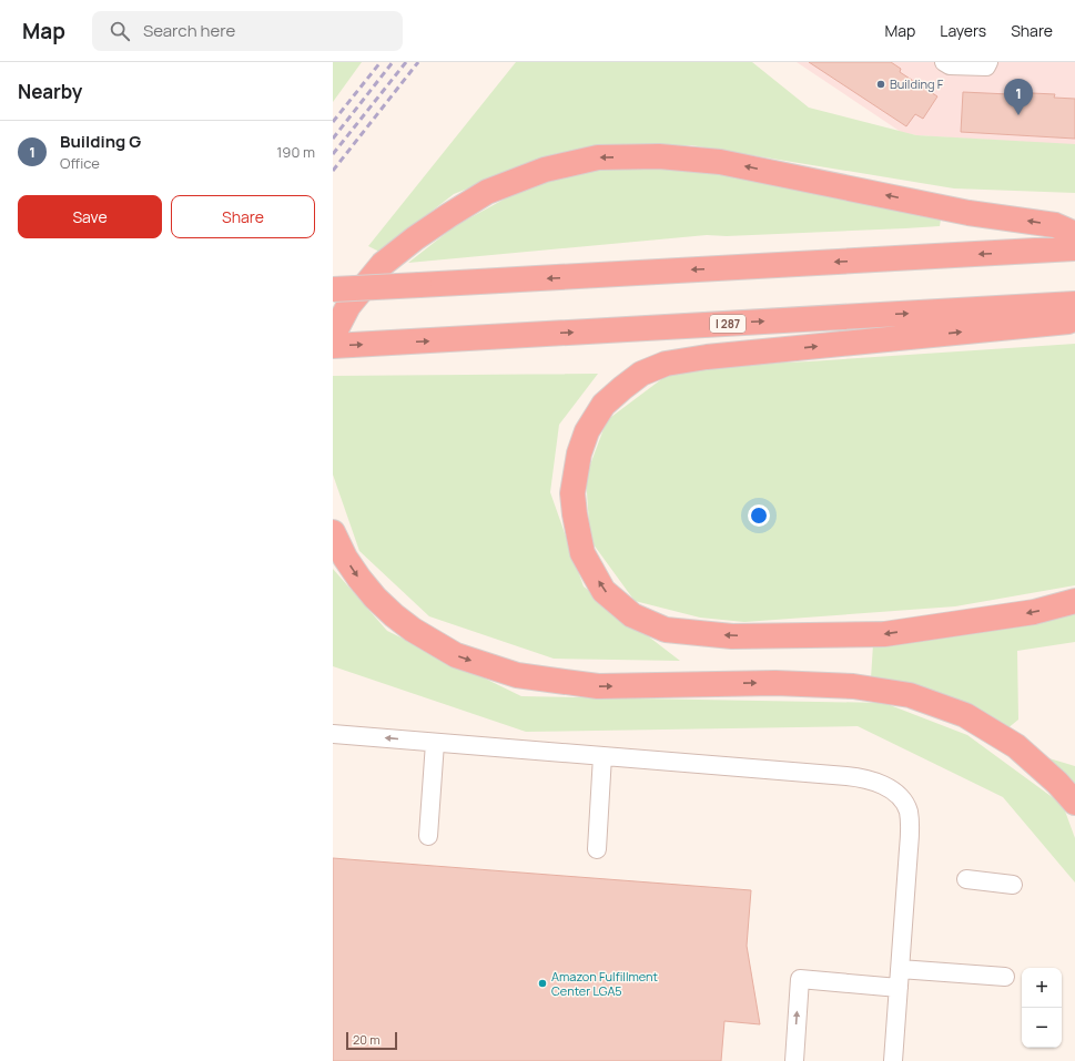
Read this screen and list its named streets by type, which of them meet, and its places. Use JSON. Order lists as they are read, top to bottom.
{
  "streets": {
    "highway": ["I 287"]
  },
  "places": ["Building F", "Amazon Fulfillment Center LGA5"],
  "scale_bar": "20 m",
  "page": {
    "header": "Map",
    "search": "Search here",
    "nav": ["Map", "Layers", "Share"],
    "heading": "Nearby",
    "pins": "1",
    "list": [
      {
        "mark": "1",
        "name": "Building G",
        "note": "Office",
        "value": "190 m"
      }
    ],
    "buttons": ["Save", "Share"],
    "map_buttons": ["+", "−"],
    "scale": "20 m"
  }
}
